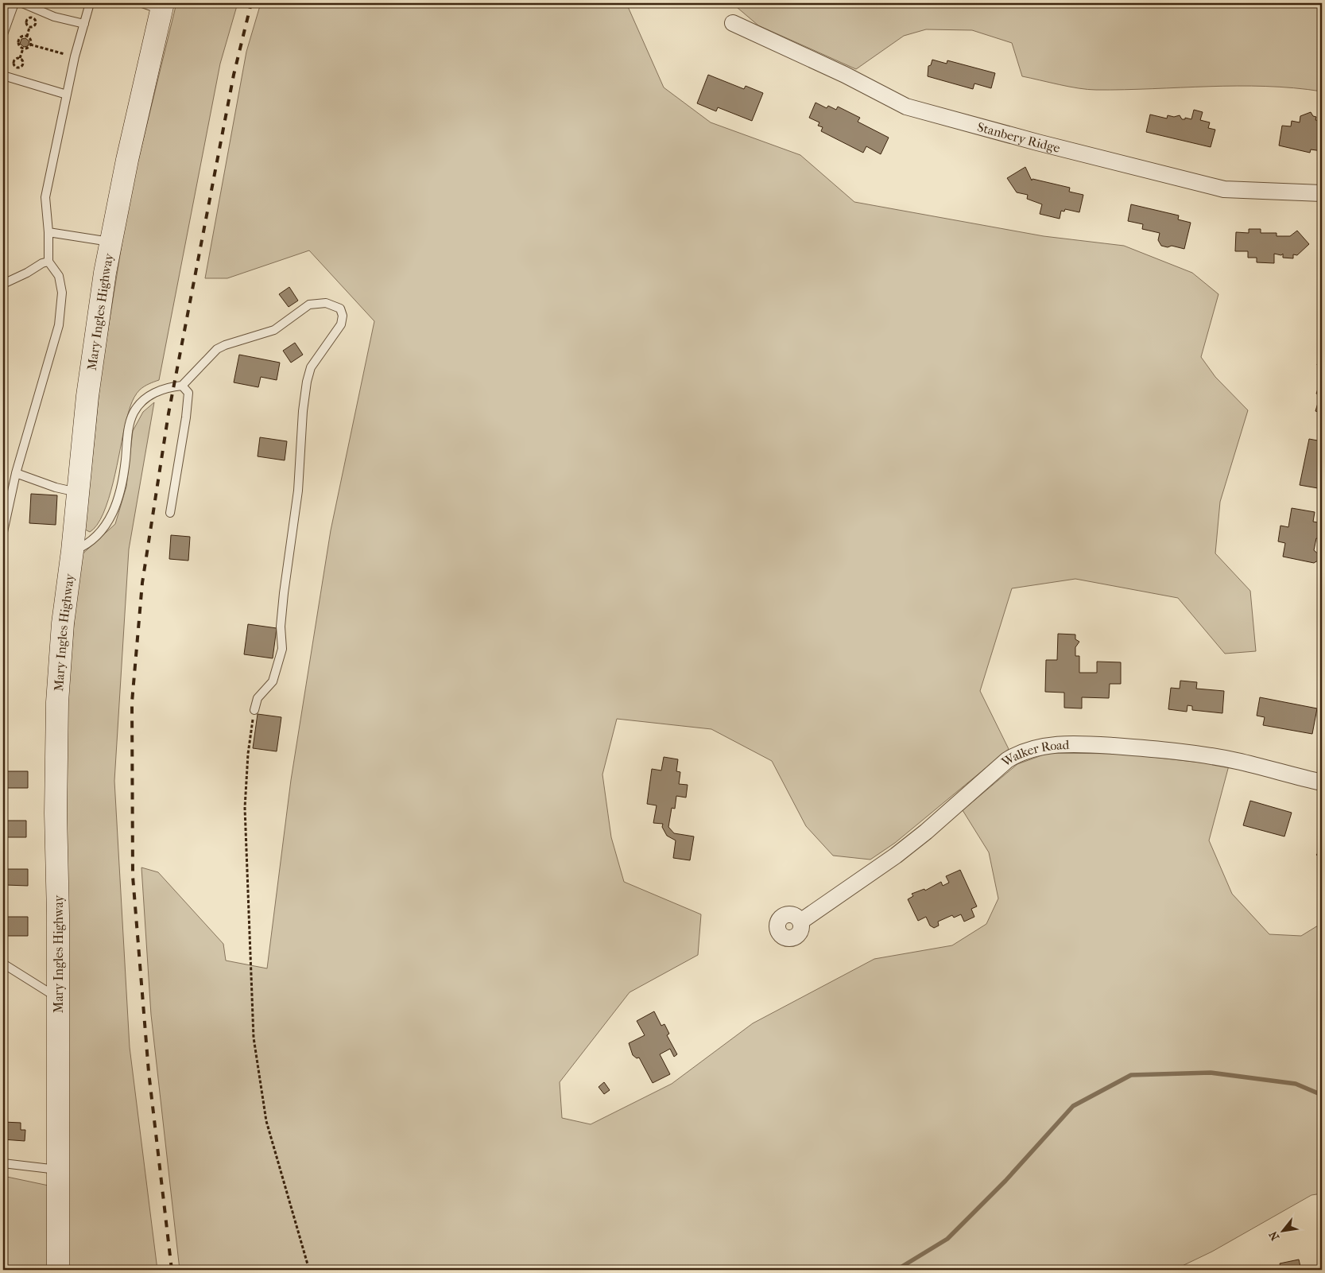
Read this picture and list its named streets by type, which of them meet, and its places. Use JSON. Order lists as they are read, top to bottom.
{
  "streets": {
    "street": ["Stanbery Ridge", "Mary Ingles Highway", "Walker Road"]
  },
  "north": "bottom left"
}
